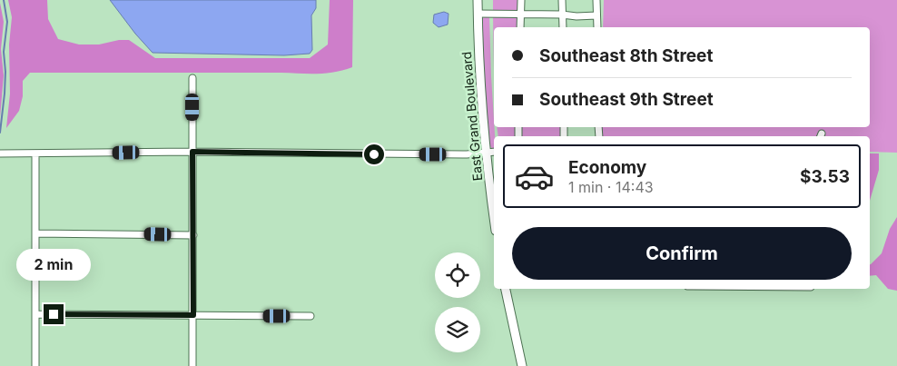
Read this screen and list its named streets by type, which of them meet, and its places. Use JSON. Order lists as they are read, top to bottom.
{
  "streets": {
    "street": ["East Grand Boulevard"]
  },
  "page": {
    "banner": ["Southeast 8th Street", "Southeast 9th Street"],
    "list": [
      {
        "name": "Economy",
        "note": "1 min · 14:43",
        "value": "$3.53"
      }
    ],
    "buttons": "Confirm",
    "bubble": "2 min"
  }
}
